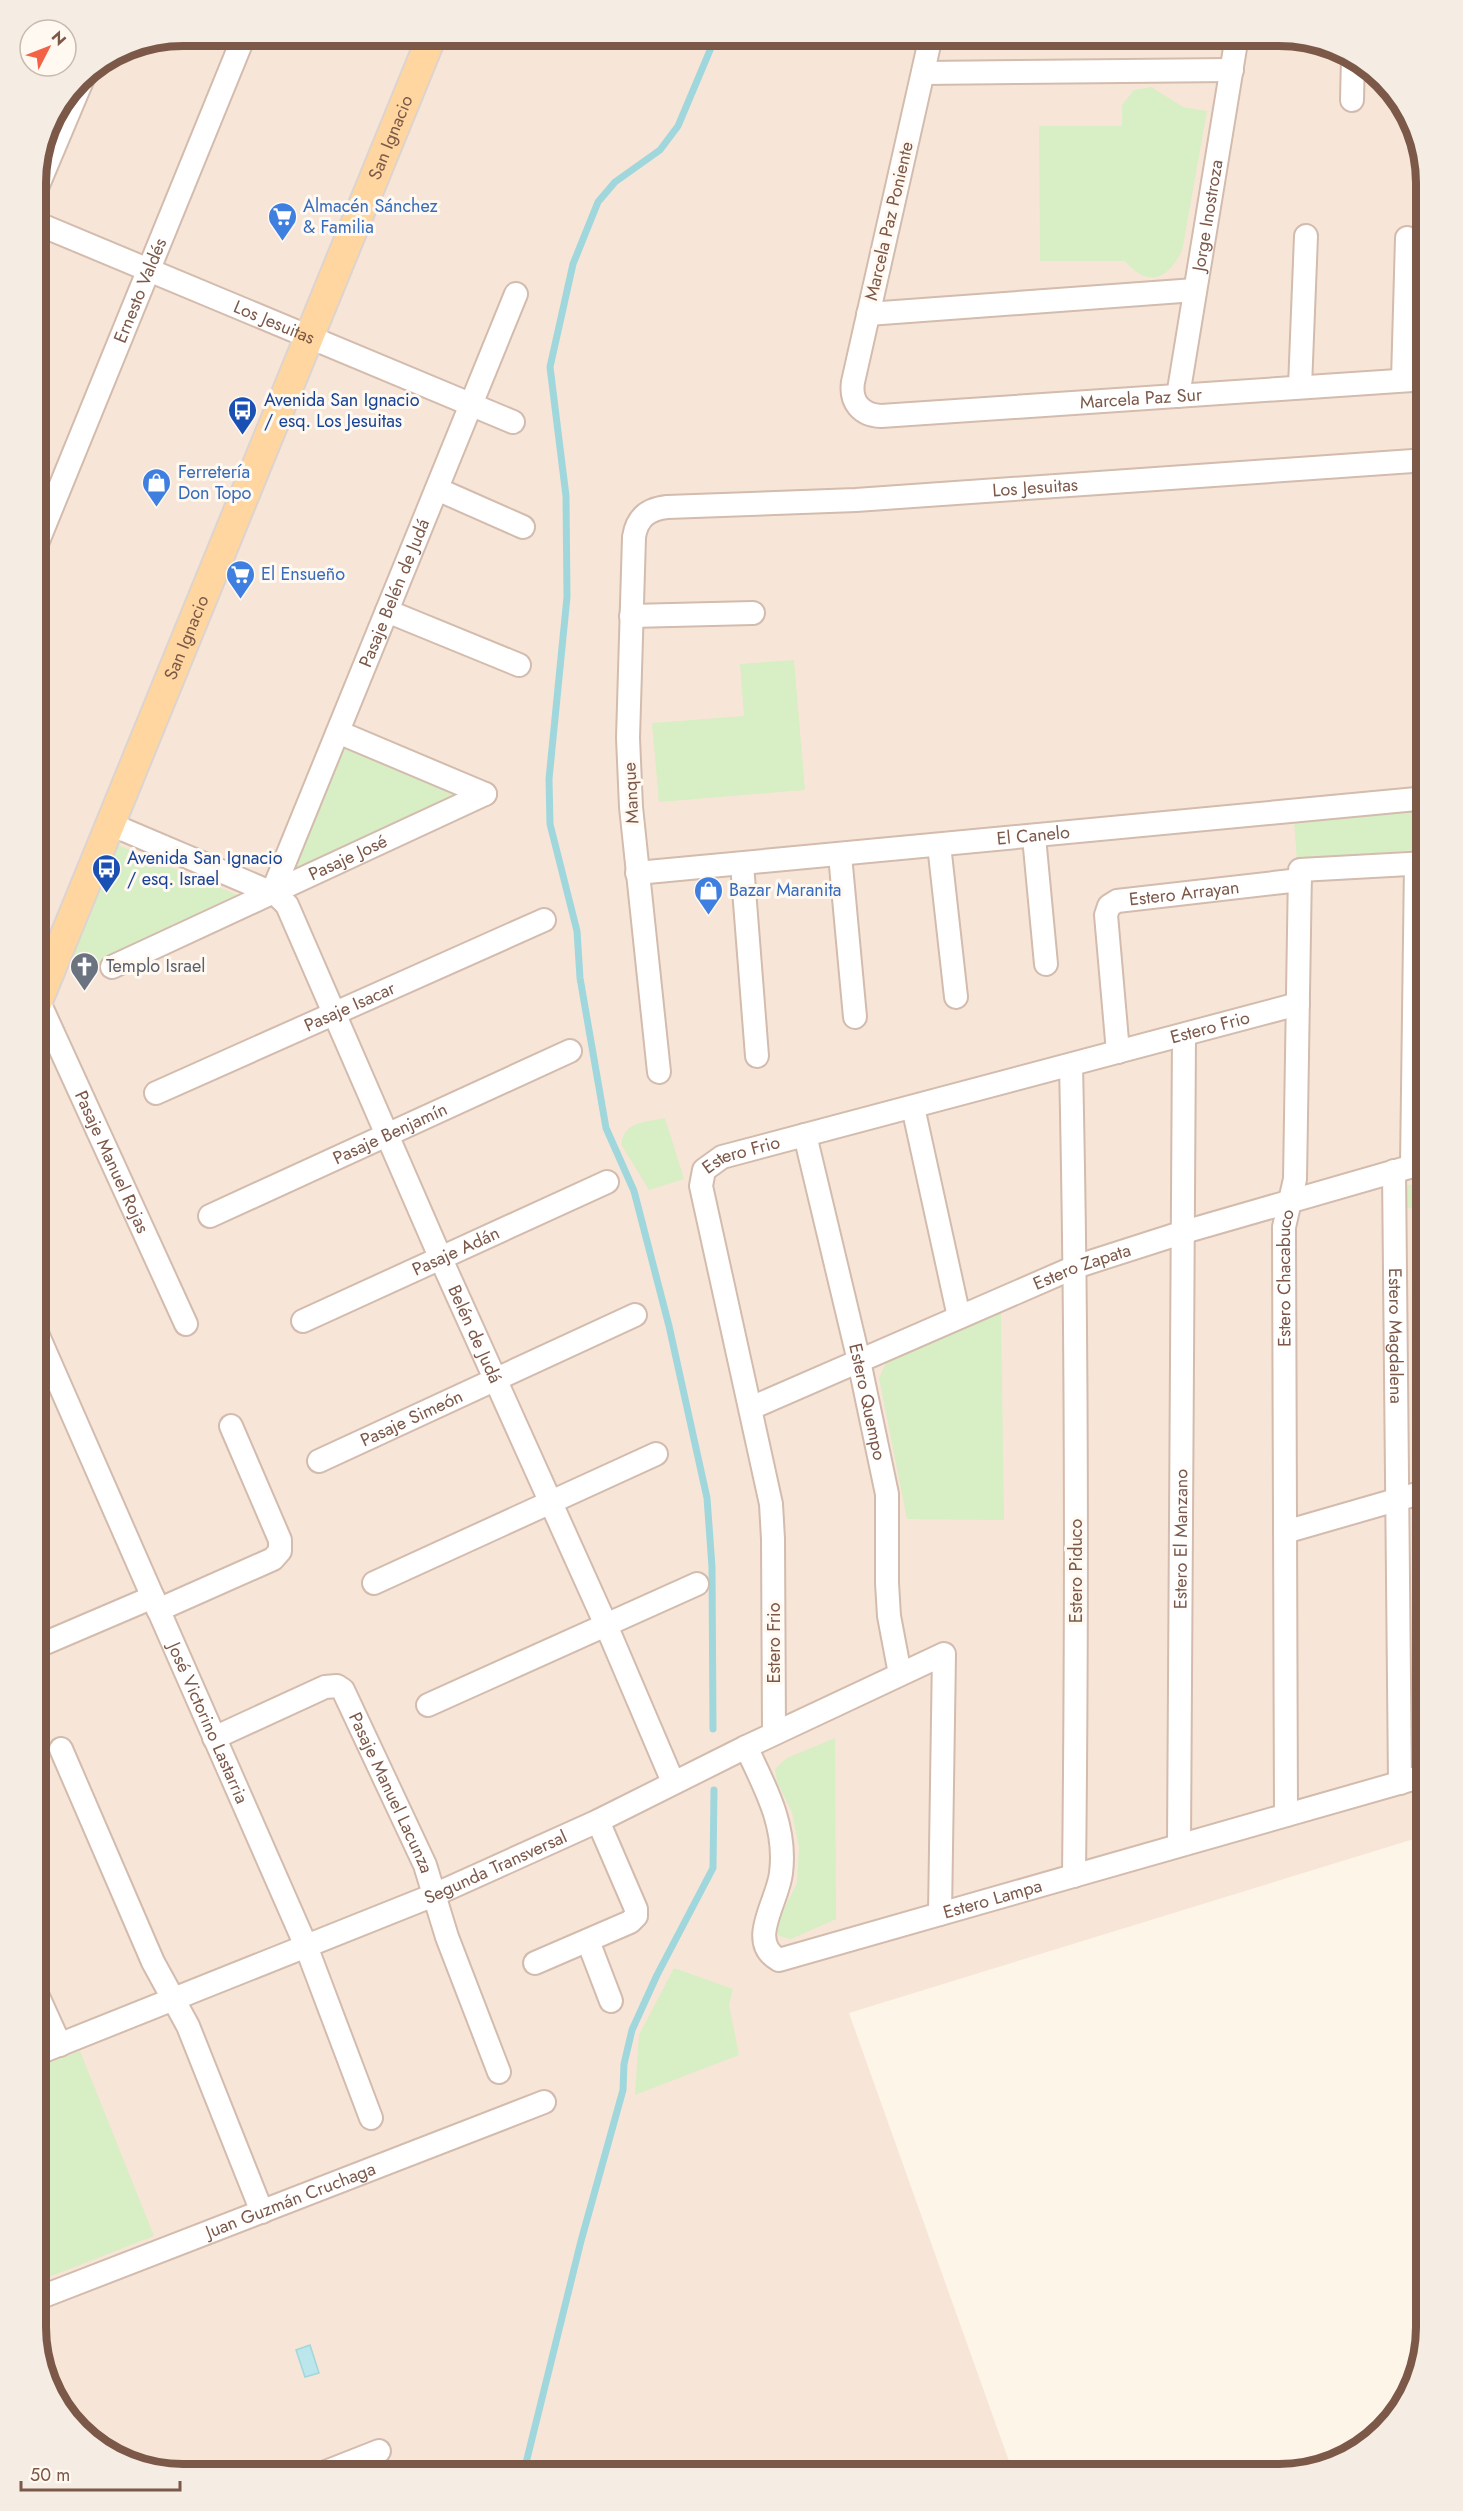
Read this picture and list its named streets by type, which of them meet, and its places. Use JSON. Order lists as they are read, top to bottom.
{
  "streets": {
    "main road": ["San Ignacio"],
    "street": [
      "Jorge Inostroza",
      "Marcela Paz Poniente",
      "Ernesto Valdés",
      "Los Jesuitas",
      "Marcela Paz Sur",
      "Pasaje Belén de Judá",
      "Manque",
      "El Canelo",
      "Pasaje José",
      "Estero Arrayan",
      "Pasaje Isacar",
      "Estero Frio",
      "Pasaje Benjamín",
      "Pasaje Manuel Rojas",
      "Pasaje Adán",
      "Estero Zapata",
      "Estero Chacabuco",
      "Belén de Judá",
      "Estero Magdalena",
      "Estero Quempo",
      "Pasaje Simeón",
      "Estero El Manzano",
      "Estero Piduco",
      "José Victorino Lastarria",
      "Pasaje Manuel Lacunza",
      "Segunda Transversal",
      "Estero Lampa",
      "Juan Guzmán Cruchaga"
    ]
  },
  "crossings": [
    ["San Ignacio", "Los Jesuitas"],
    ["Jorge Inostroza", "Marcela Paz Sur"],
    ["Marcela Paz Poniente", "Marcela Paz Sur"],
    ["Ernesto Valdés", "Los Jesuitas"],
    ["Los Jesuitas", "Pasaje Belén de Judá"],
    ["Los Jesuitas", "Manque"],
    ["Pasaje Belén de Judá", "Pasaje José"],
    ["Pasaje Belén de Judá", "Belén de Judá"],
    ["Manque", "El Canelo"],
    ["Pasaje José", "Belén de Judá"],
    ["Estero Arrayan", "Estero Frio"],
    ["Estero Arrayan", "Estero Chacabuco"],
    ["Pasaje Isacar", "Belén de Judá"],
    ["Estero Frio", "Estero Zapata"],
    ["Estero Frio", "Estero Chacabuco"],
    ["Estero Frio", "Estero Quempo"],
    ["Estero Frio", "Estero El Manzano"],
    ["Estero Frio", "Estero Piduco"],
    ["Estero Frio", "Segunda Transversal"],
    ["Pasaje Benjamín", "Belén de Judá"],
    ["Pasaje Adán", "Belén de Judá"],
    ["Estero Zapata", "Estero Chacabuco"],
    ["Estero Zapata", "Estero Magdalena"],
    ["Estero Zapata", "Estero Quempo"],
    ["Estero Zapata", "Estero El Manzano"],
    ["Estero Zapata", "Estero Piduco"],
    ["Estero Chacabuco", "Estero Lampa"],
    ["Belén de Judá", "Pasaje Simeón"],
    ["Belén de Judá", "Segunda Transversal"],
    ["Estero Magdalena", "Estero Lampa"],
    ["Estero Quempo", "Segunda Transversal"],
    ["Estero El Manzano", "Estero Lampa"],
    ["Estero Piduco", "Estero Lampa"],
    ["José Victorino Lastarria", "Pasaje Manuel Lacunza"],
    ["José Victorino Lastarria", "Segunda Transversal"],
    ["Pasaje Manuel Lacunza", "Segunda Transversal"],
    ["Segunda Transversal", "Estero Lampa"]
  ],
  "places": {
    "supermarket": ["Almacén Sánchez & Familia", "El Ensueño"],
    "bus stop": ["Avenida San Ignacio / esq. Los Jesuitas", "Avenida San Ignacio / esq. Israel"],
    "shop": ["Ferretería Don Topo", "Bazar Maranita"],
    "church": ["Templo Israel"]
  },
  "scale_bar": "50 m",
  "north": "top right"
}
